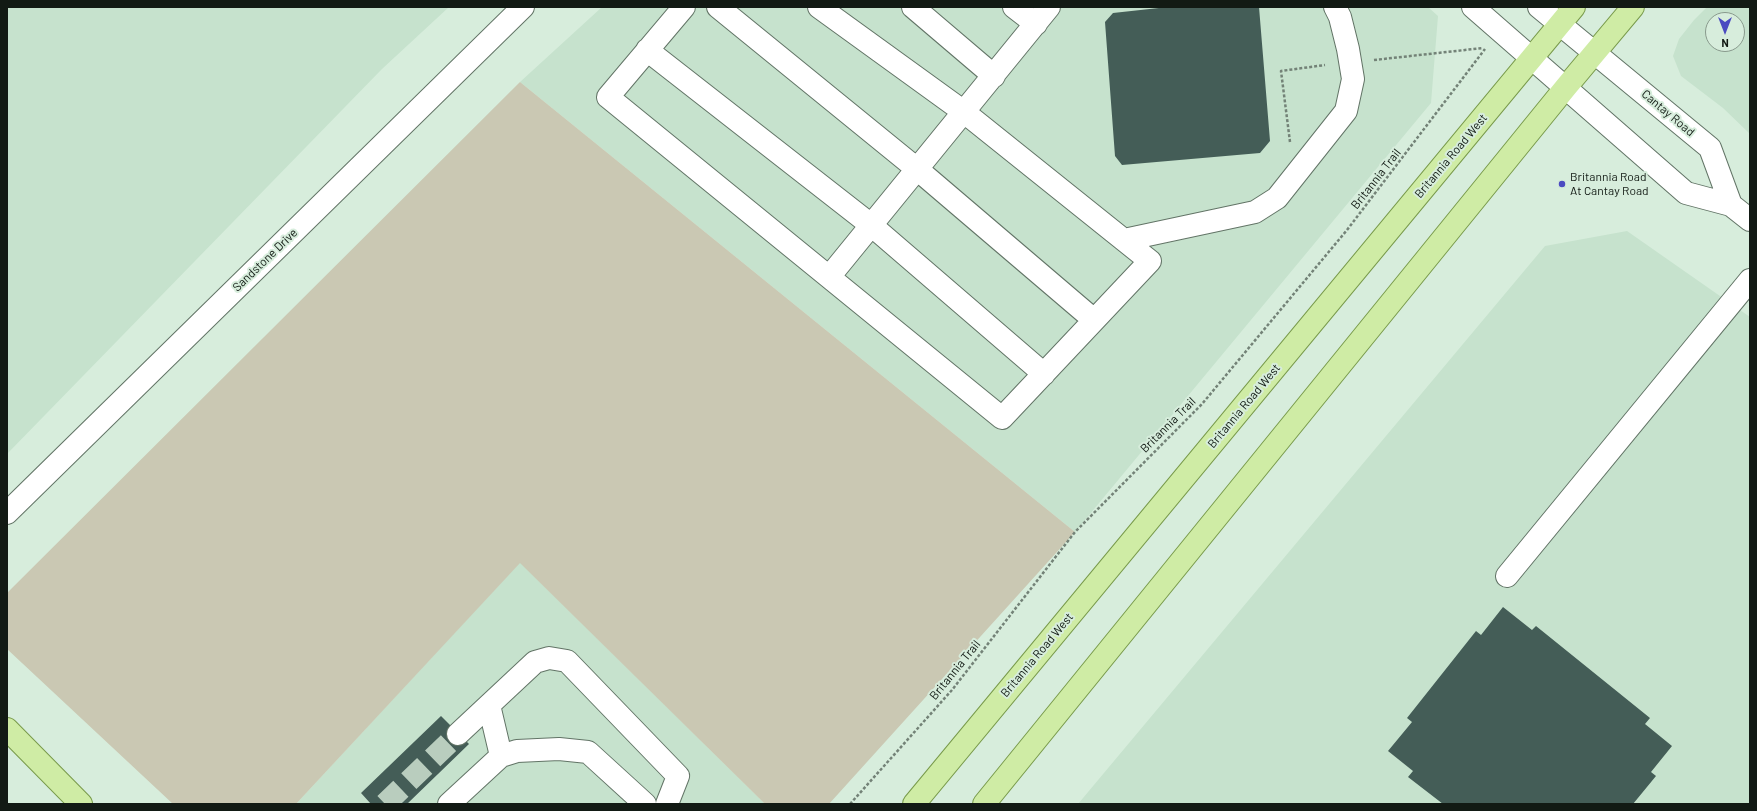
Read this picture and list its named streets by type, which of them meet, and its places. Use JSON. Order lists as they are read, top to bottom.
{
  "streets": {
    "main road": ["Britannia Road West"],
    "street": ["Cantay Road", "Sandstone Drive"],
    "path": ["Britannia Trail"]
  },
  "crossings": [
    ["Cantay Road", "Britannia Road West"]
  ],
  "places": ["Britannia Road At Cantay Road"],
  "north": "bottom"
}
